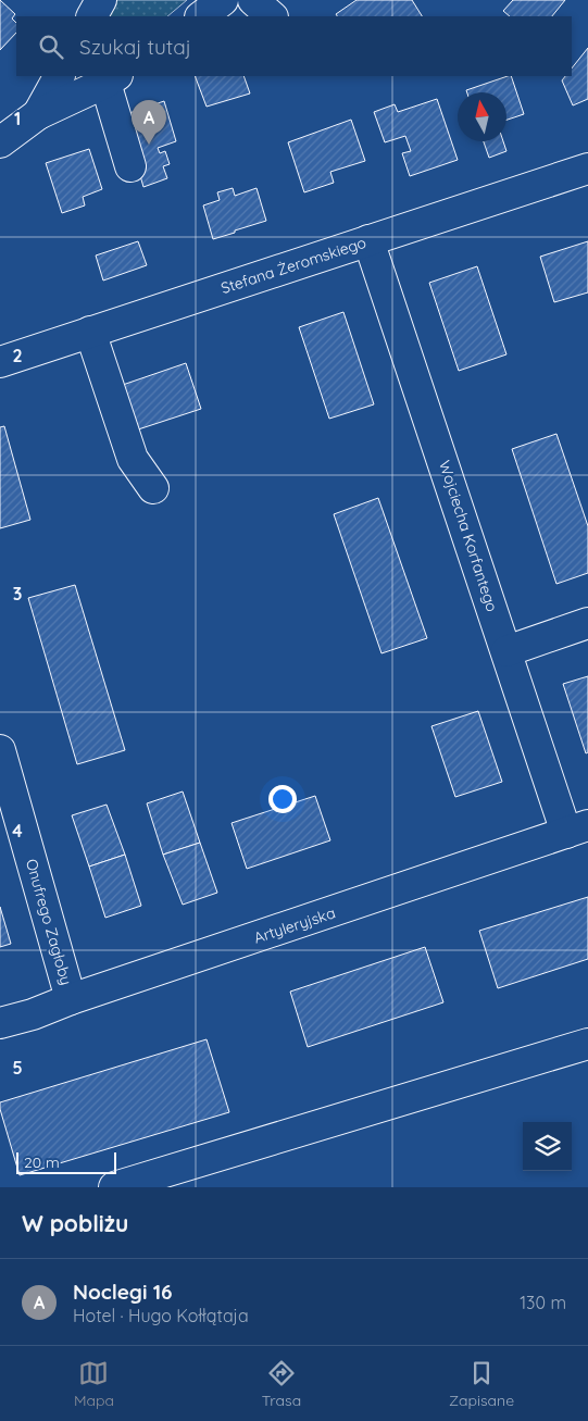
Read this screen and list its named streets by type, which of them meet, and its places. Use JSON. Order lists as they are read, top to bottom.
{
  "streets": {
    "street": [
      "Stefana Żeromskiego",
      "Wojciecha Korfantego",
      "Onufrego Zagłoby",
      "Artyleryjska"
    ]
  },
  "crossings": [
    ["Stefana Żeromskiego", "Wojciecha Korfantego"],
    ["Wojciecha Korfantego", "Artyleryjska"],
    ["Onufrego Zagłoby", "Artyleryjska"]
  ],
  "scale_bar": "20 m",
  "north": "top",
  "page": {
    "search": "Szukaj tutaj",
    "pins": "A",
    "scale": "20 m",
    "heading": "W pobliżu",
    "list": [
      {
        "mark": "A",
        "name": "Noclegi 16",
        "note": "Hotel · Hugo Kołłątaja",
        "value": "130 m"
      }
    ],
    "nav": ["Mapa", "Trasa", "Zapisane"]
  },
  "grid": {
    "rows": [
      "1",
      "2",
      "3",
      "4",
      "5"
    ]
  }
}
